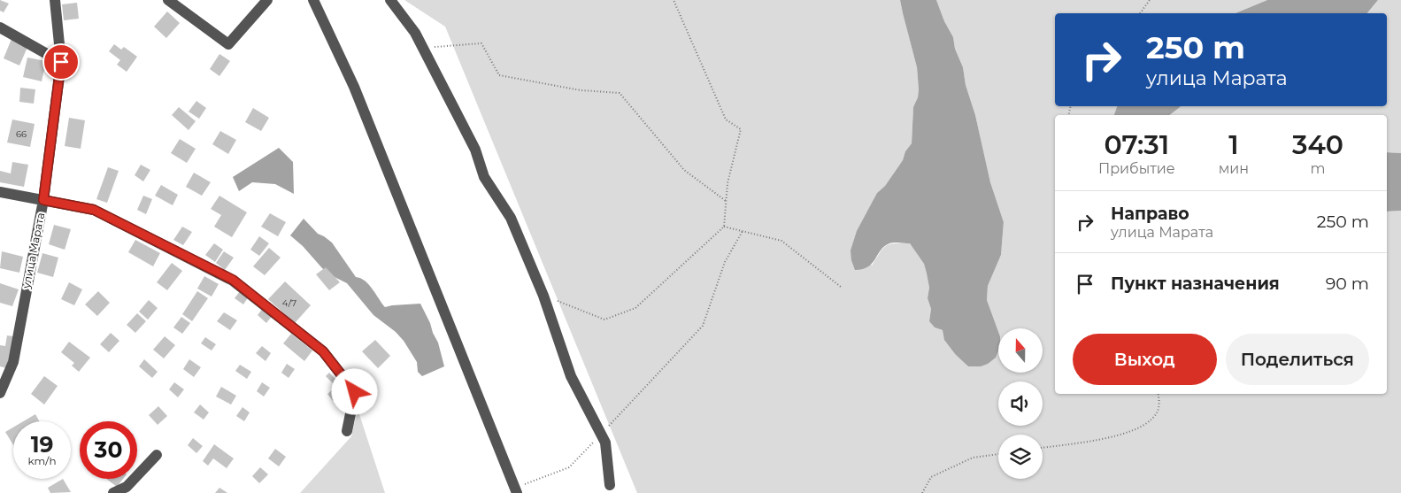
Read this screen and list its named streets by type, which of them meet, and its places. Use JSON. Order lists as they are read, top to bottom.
{
  "streets": {
    "street": ["улица Марата"]
  },
  "house_numbers": ["66", "4/7"],
  "north": "top",
  "page": {
    "turn": ["250 m", "улица Марата"],
    "eta": [
      "07:31",
      "Прибытие",
      "1",
      "мин",
      "340",
      "m"
    ],
    "list": [
      {
        "name": "Направо",
        "note": "улица Марата",
        "value": "250 m"
      },
      {
        "name": "Пункт назначения",
        "value": "90 m"
      }
    ],
    "buttons": ["Выход", "Поделиться"],
    "speed": "19 km/h",
    "limit": "30"
  }
}
